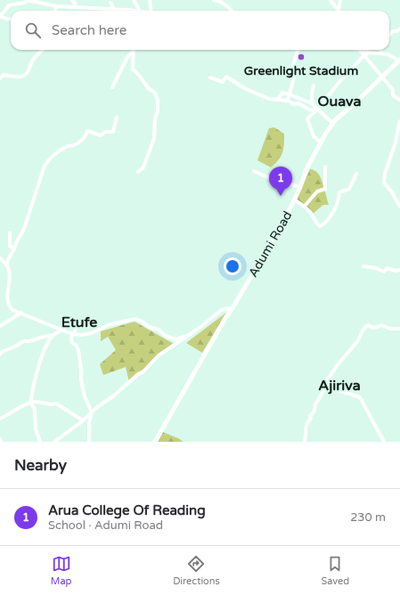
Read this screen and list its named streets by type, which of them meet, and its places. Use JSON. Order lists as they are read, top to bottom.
{
  "streets": {
    "main road": ["Adumi Road"]
  },
  "districts": ["Ouava", "Etufe", "Ajiriva"],
  "places": ["Greenlight Stadium"],
  "page": {
    "search": "Search here",
    "pins": "1",
    "heading": "Nearby",
    "list": [
      {
        "mark": "1",
        "name": "Arua College Of Reading",
        "note": "School · Adumi Road",
        "value": "230 m"
      }
    ],
    "nav": ["Map", "Directions", "Saved"]
  }
}
